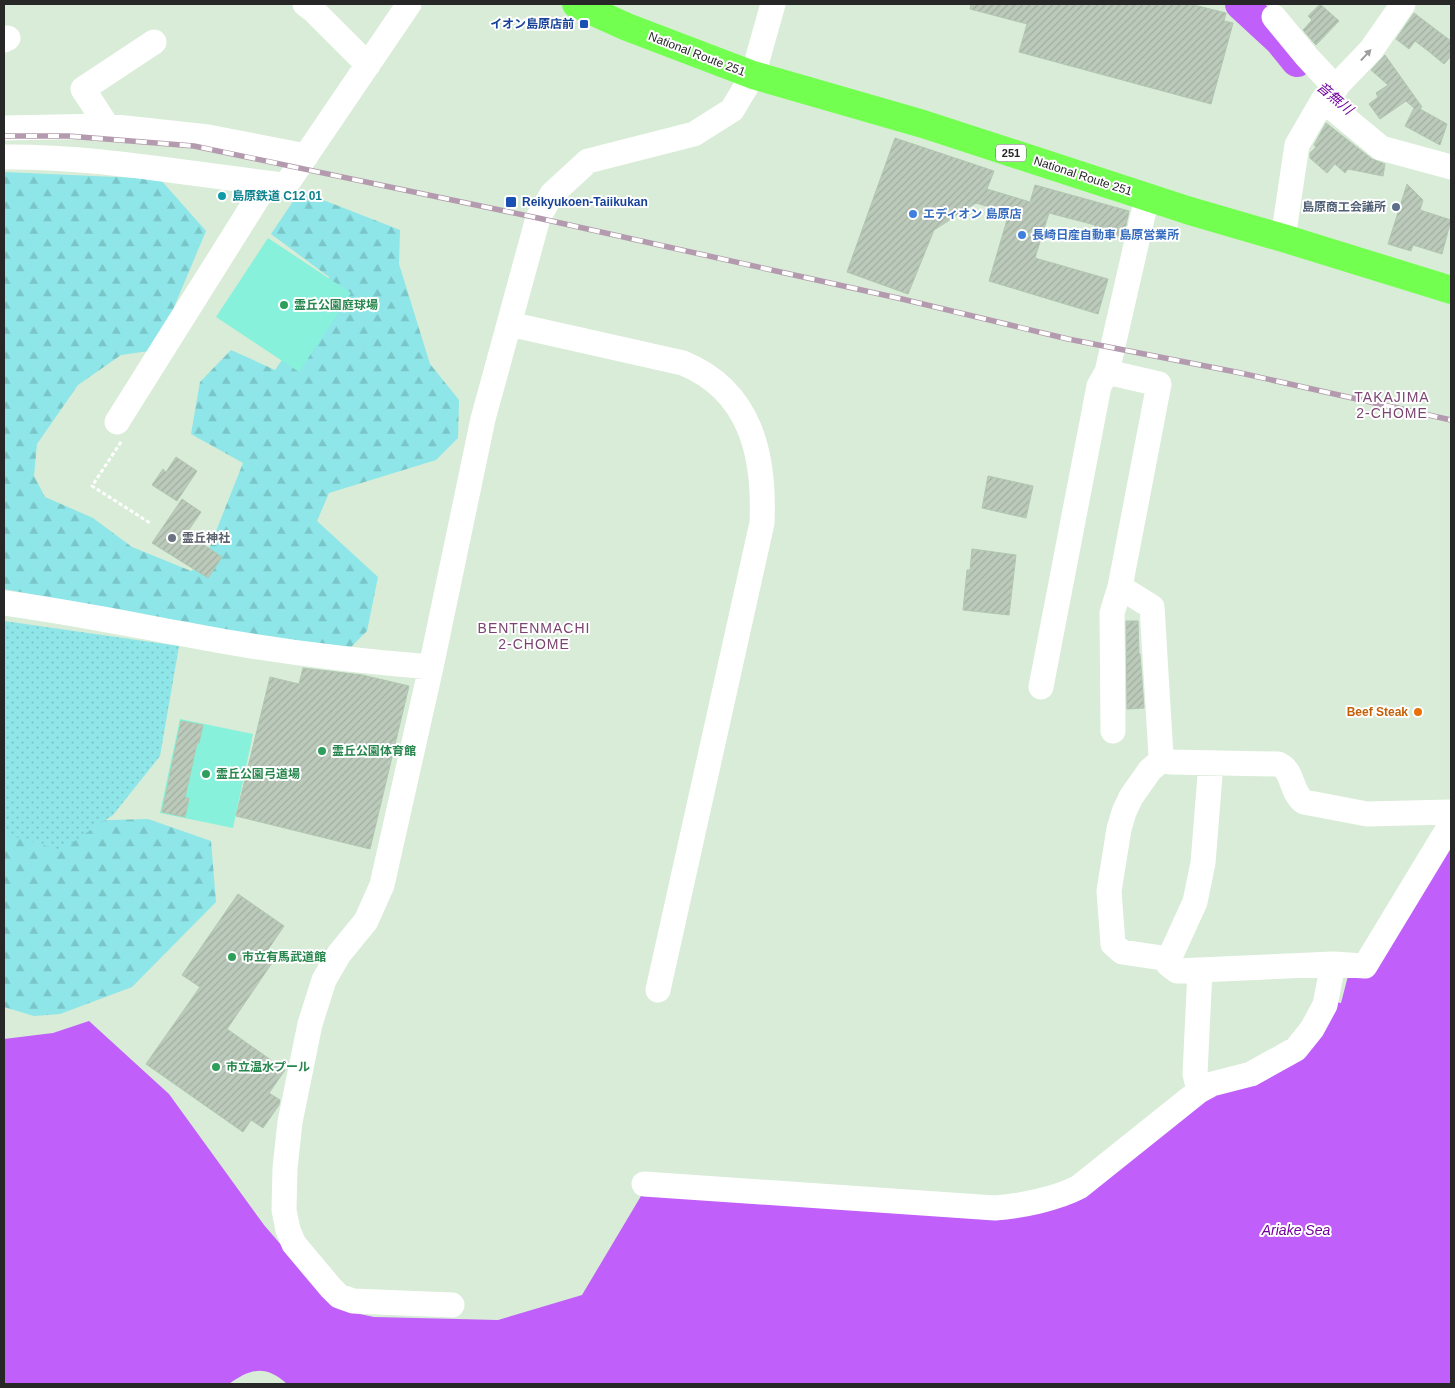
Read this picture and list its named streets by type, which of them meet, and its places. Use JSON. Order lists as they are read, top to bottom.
{
  "streets": {
    "highway": ["National Route 251", "251"]
  },
  "districts": ["TAKAJIMA 2-CHOME", "BENTENMACHI 2-CHOME"],
  "water": ["音無川", "Ariake Sea"],
  "places": {
    "transit": ["イオン島原店前", "Reikyukoen-Taiikukan"],
    "other": [
      "島原鉄道 C12 01",
      "島原商工会議所",
      "エディオン 島原店",
      "長崎日産自動車 島原営業所",
      "霊丘公園庭球場",
      "霊丘神社",
      "Beef Steak",
      "霊丘公園体育館",
      "霊丘公園弓道場",
      "市立有馬武道館",
      "市立温水プール"
    ]
  }
}
